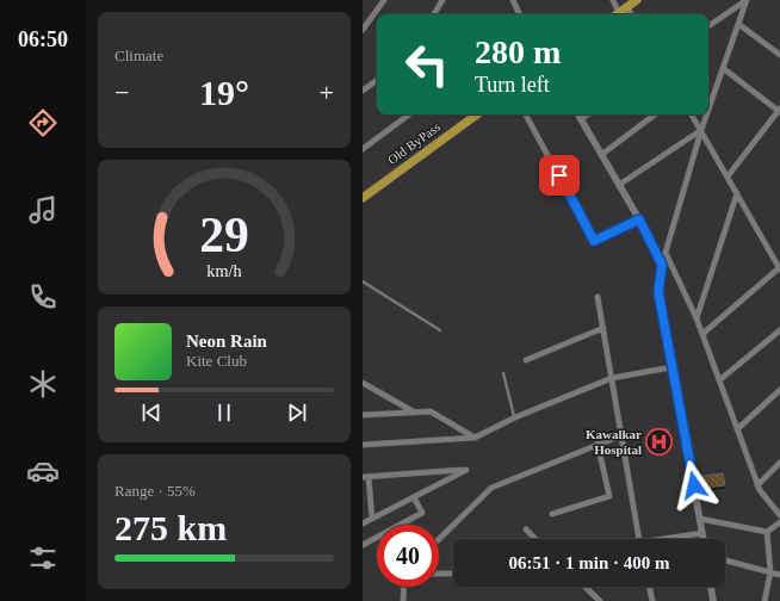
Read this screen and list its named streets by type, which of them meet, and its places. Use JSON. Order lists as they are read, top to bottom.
{
  "streets": {
    "main road": ["Old ByPass"]
  },
  "places": {
    "hospital": ["Kawalkar Hospital"]
  },
  "page": {
    "tabs": "06:50",
    "tile": [
      "Climate",
      ["Range · 55%", "275 km"]
    ],
    "turn": ["280 m", "Turn left"],
    "heat": ["−", "19°", "+"],
    "song": ["Neon Rain", "Kite Club"],
    "limit": "40",
    "trip": "06:51 · 1 min · 400 m",
    "gauge": ["29", "km/h"]
  }
}
